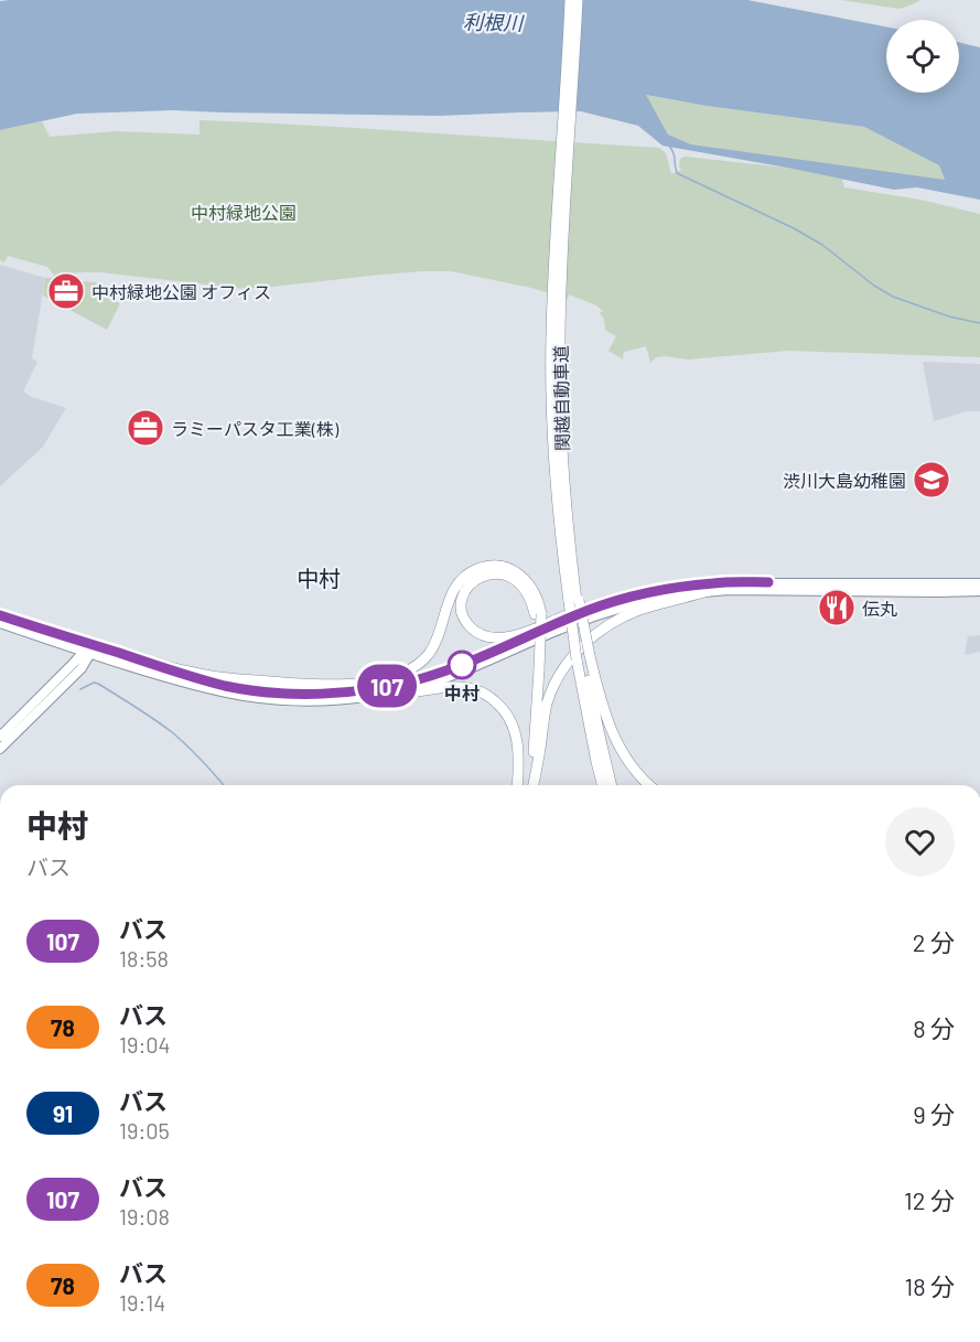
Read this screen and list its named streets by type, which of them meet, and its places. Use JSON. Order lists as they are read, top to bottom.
{
  "streets": {
    "highway": ["関越自動車道"]
  },
  "districts": ["中村"],
  "water": ["利根川"],
  "parks": ["中村緑地公園"],
  "places": {
    "office": ["中村緑地公園 オフィス", "ラミーパスタ工業(株)"],
    "school or university": ["渋川大島幼稚園"],
    "restaurant": ["伝丸"],
    "other": ["中村"]
  },
  "lines": ["bus line 107"],
  "page": {
    "on_map": "107",
    "heading": ["中村", "バス"],
    "list": [
      {
        "mark": "107",
        "name": "バス",
        "note": "18:58",
        "value": "2 分"
      },
      {
        "mark": "78",
        "name": "バス",
        "note": "19:04",
        "value": "8 分"
      },
      {
        "mark": "91",
        "name": "バス",
        "note": "19:05",
        "value": "9 分"
      },
      {
        "mark": "107",
        "name": "バス",
        "note": "19:08",
        "value": "12 分"
      },
      {
        "mark": "78",
        "name": "バス",
        "note": "19:14",
        "value": "18 分"
      }
    ]
  }
}
